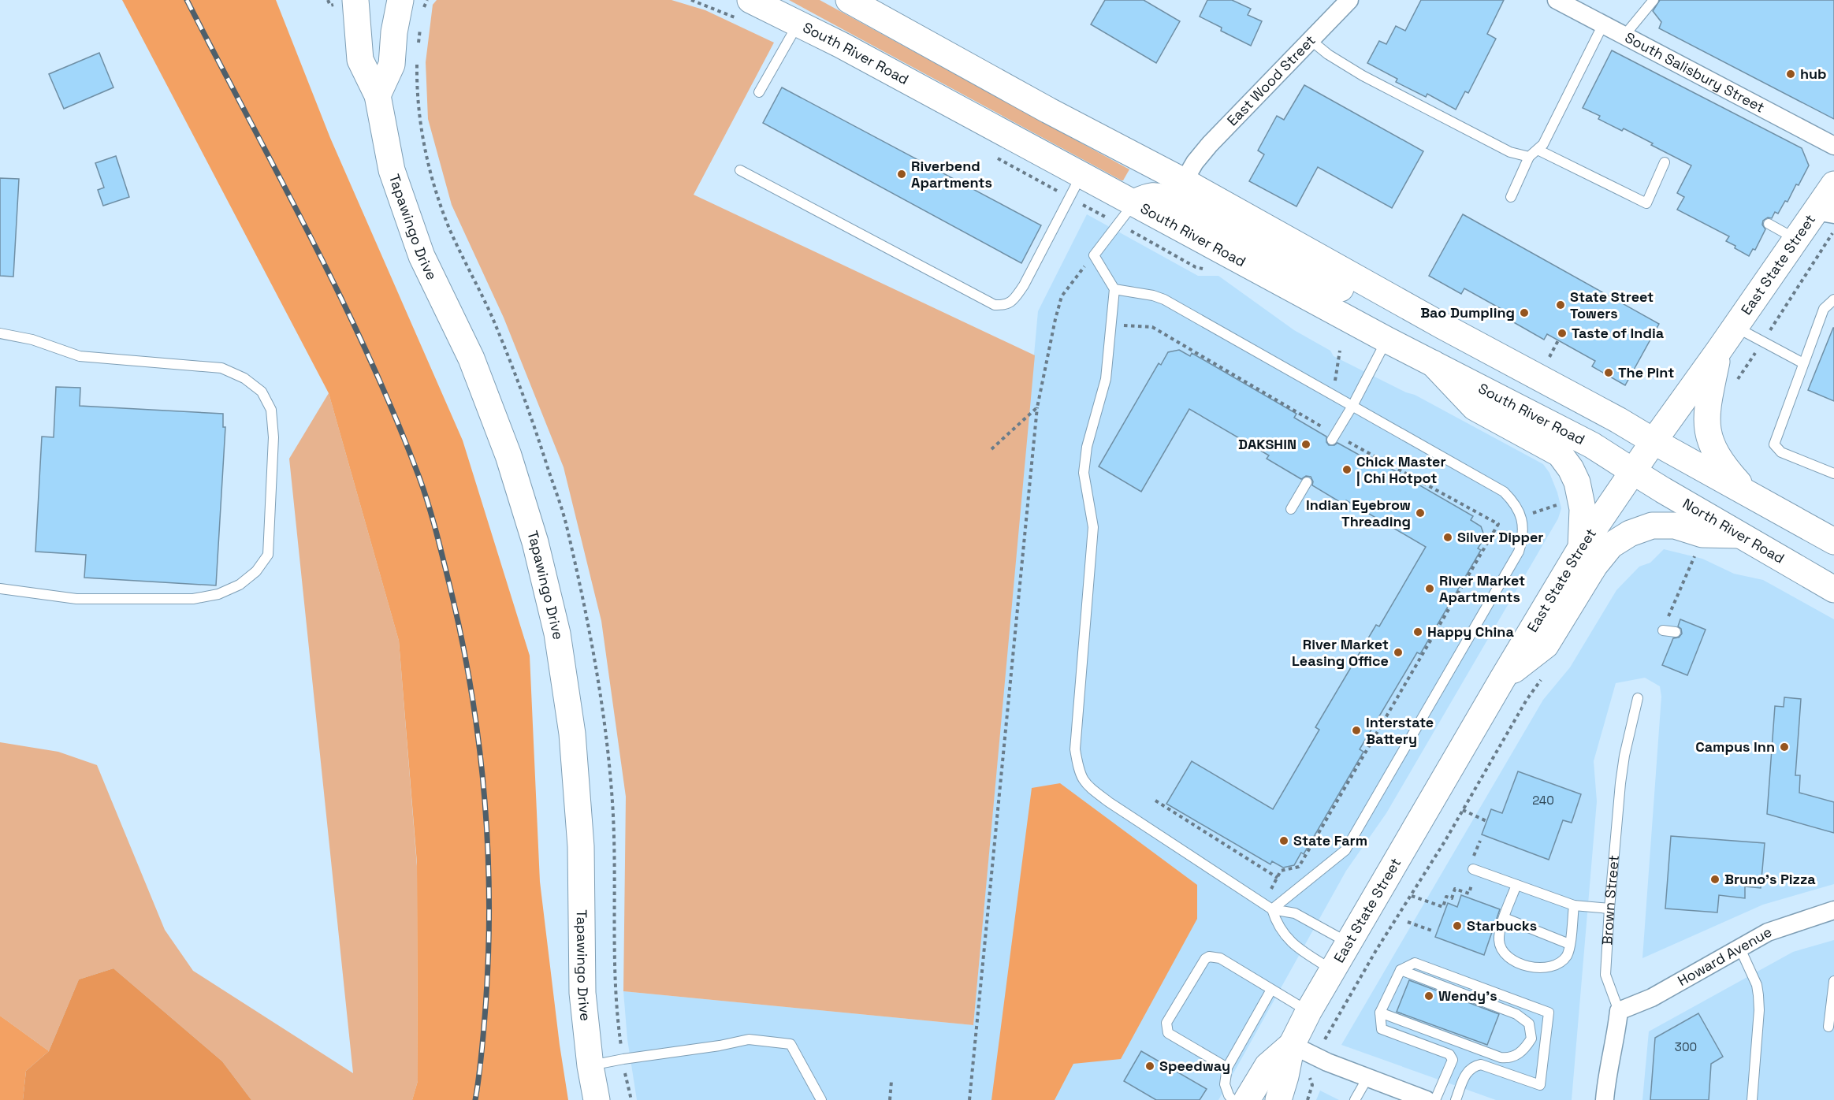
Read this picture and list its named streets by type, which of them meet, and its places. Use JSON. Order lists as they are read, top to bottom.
{
  "streets": {
    "main road": [
      "South River Road",
      "Tapawingo Drive",
      "East State Street",
      "North River Road"
    ],
    "street": [
      "South Salisbury Street",
      "East Wood Street",
      "Brown Street",
      "Howard Avenue"
    ]
  },
  "crossings": [
    ["South River Road", "East State Street"],
    ["South River Road", "North River Road"],
    ["East State Street", "North River Road"],
    ["Brown Street", "Howard Avenue"]
  ],
  "places": [
    "hub",
    "Riverbend Apartments",
    "State Street Towers",
    "Bao Dumpling",
    "Taste of India",
    "The Pint",
    "DAKSHIN",
    "Chick Master | Chi Hotpot",
    "Indian Eyebrow Threading",
    "Silver Dipper",
    "River Market Apartments",
    "Happy China",
    "River Market Leasing Office",
    "Interstate Battery",
    "Campus Inn",
    "State Farm",
    "Bruno's Pizza",
    "Starbucks",
    "Wendy's",
    "Speedway"
  ],
  "house_numbers": ["240", "300"]
}
